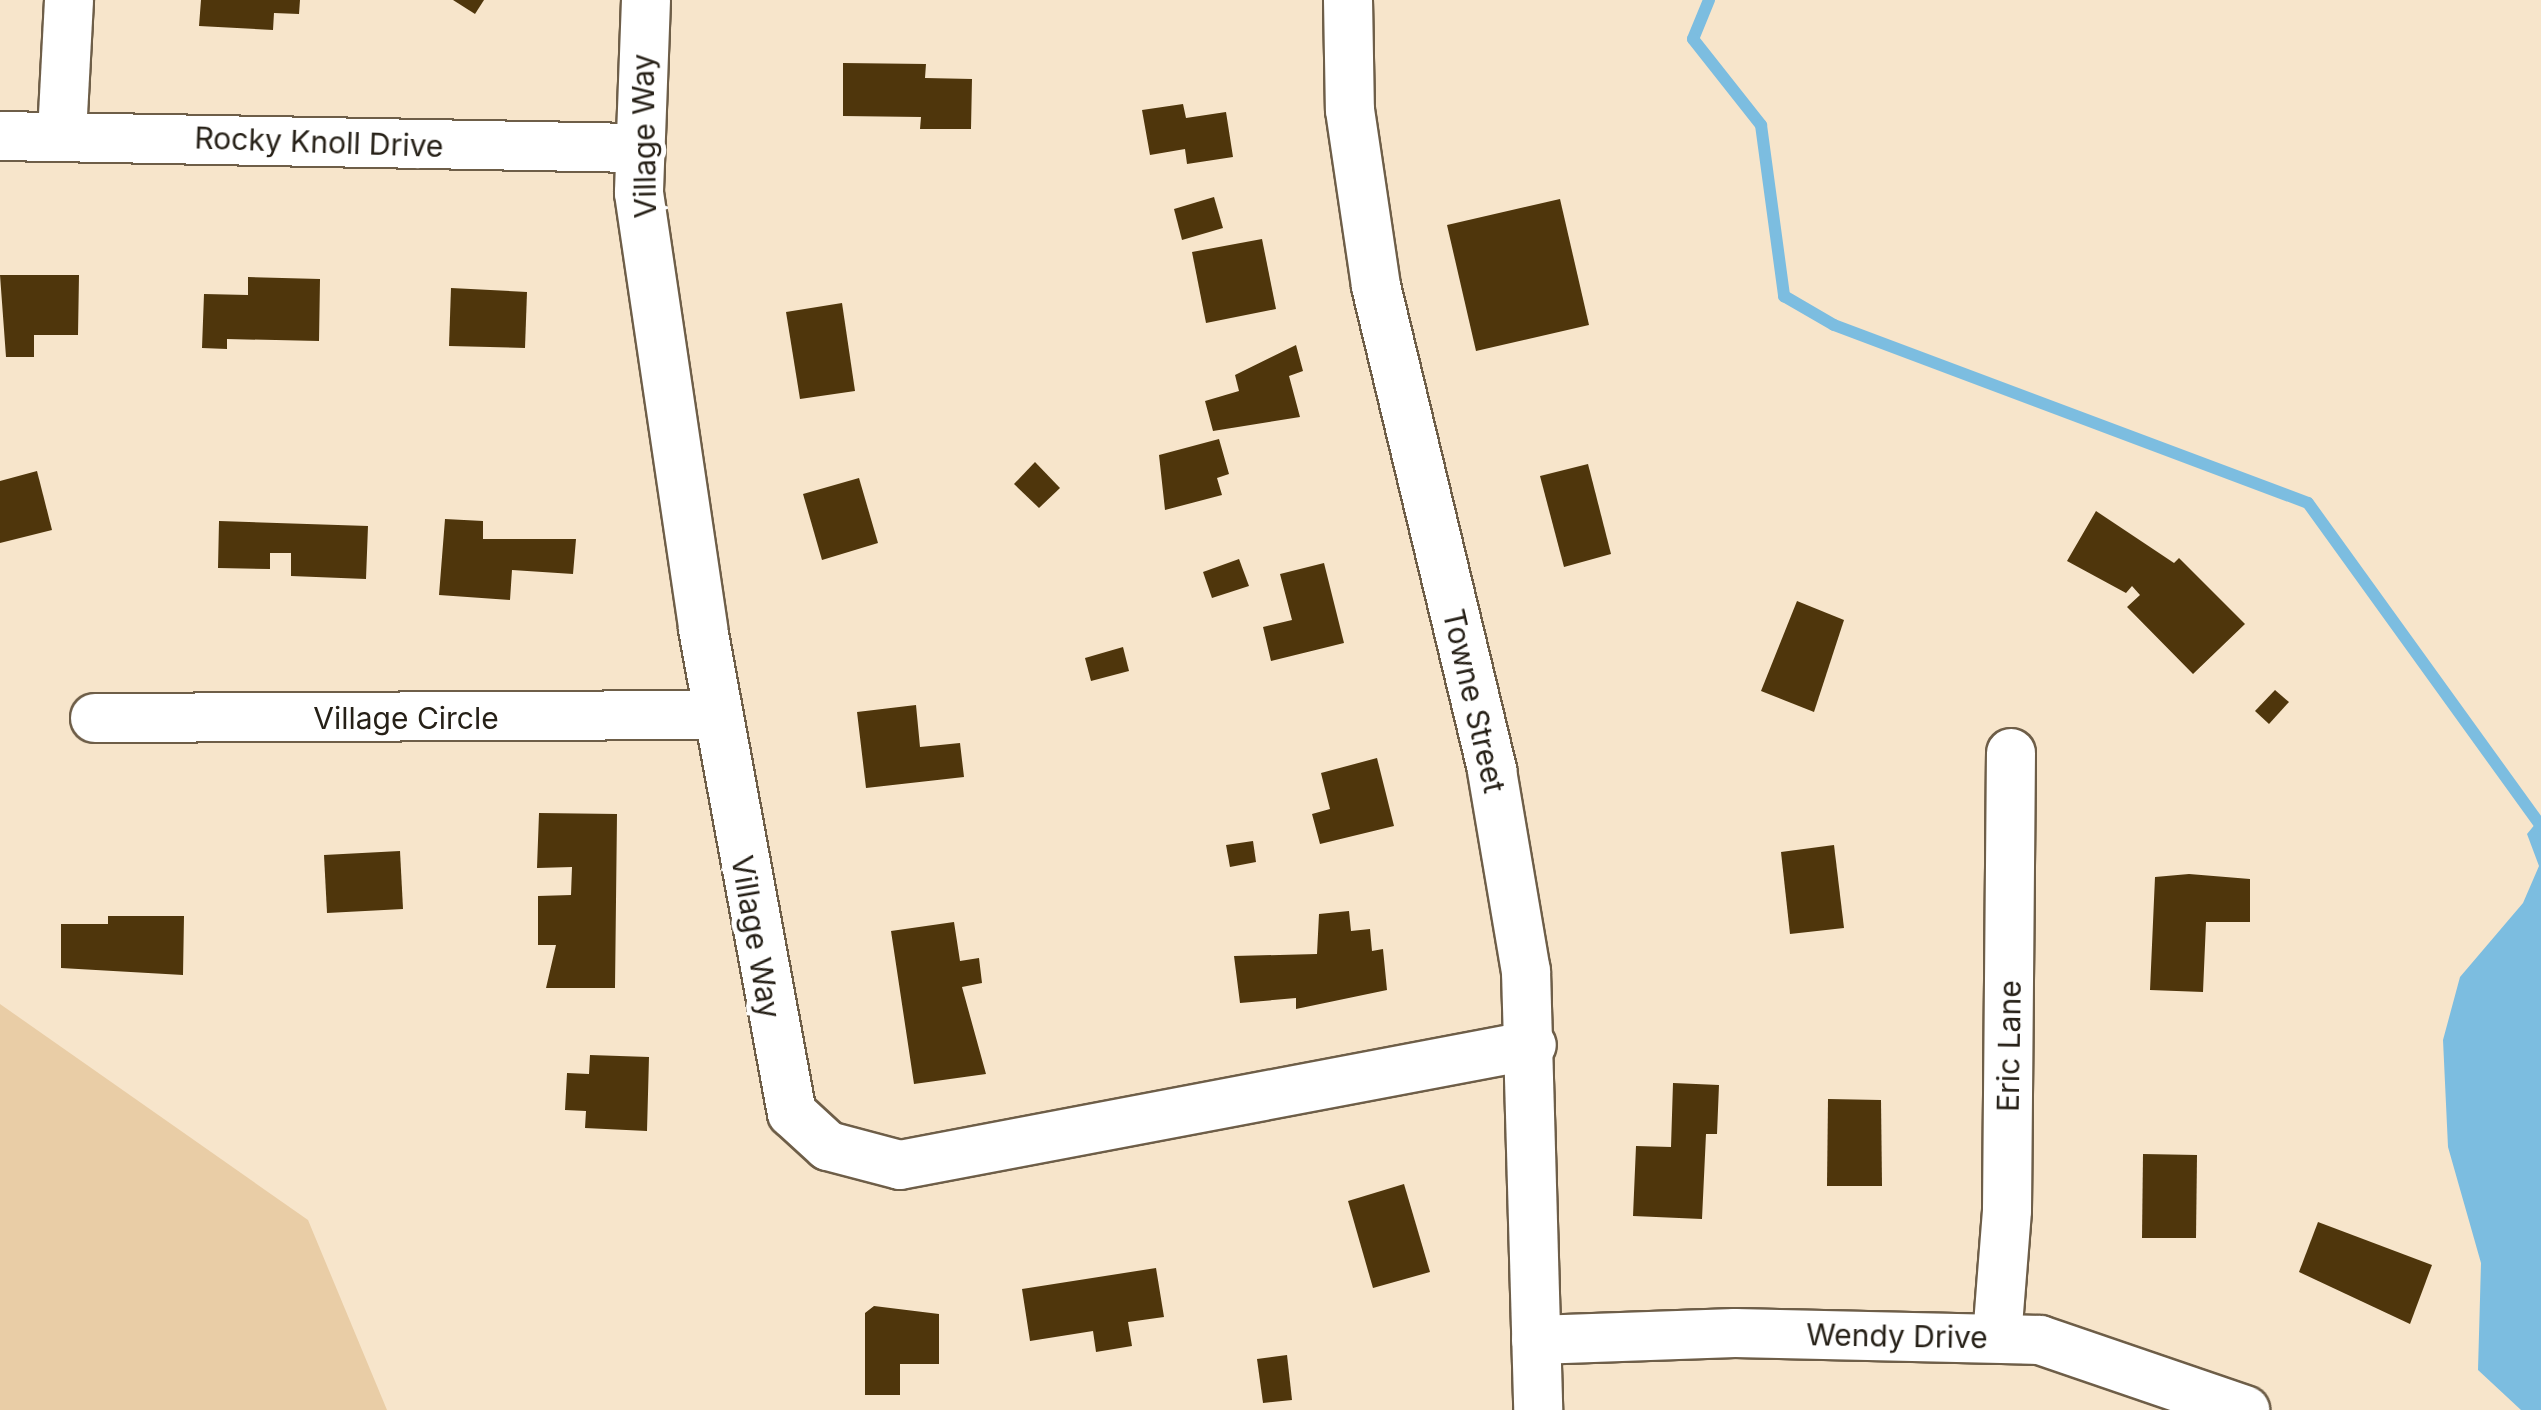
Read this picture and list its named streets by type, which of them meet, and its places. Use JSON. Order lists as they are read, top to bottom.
{
  "streets": {
    "street": [
      "Village Way",
      "Rocky Knoll Drive",
      "Towne Street",
      "Village Circle",
      "Eric Lane",
      "Wendy Drive"
    ]
  },
  "crossings": [
    ["Village Way", "Rocky Knoll Drive"],
    ["Village Way", "Towne Street"],
    ["Village Way", "Village Circle"],
    ["Towne Street", "Wendy Drive"],
    ["Eric Lane", "Wendy Drive"]
  ]
}
